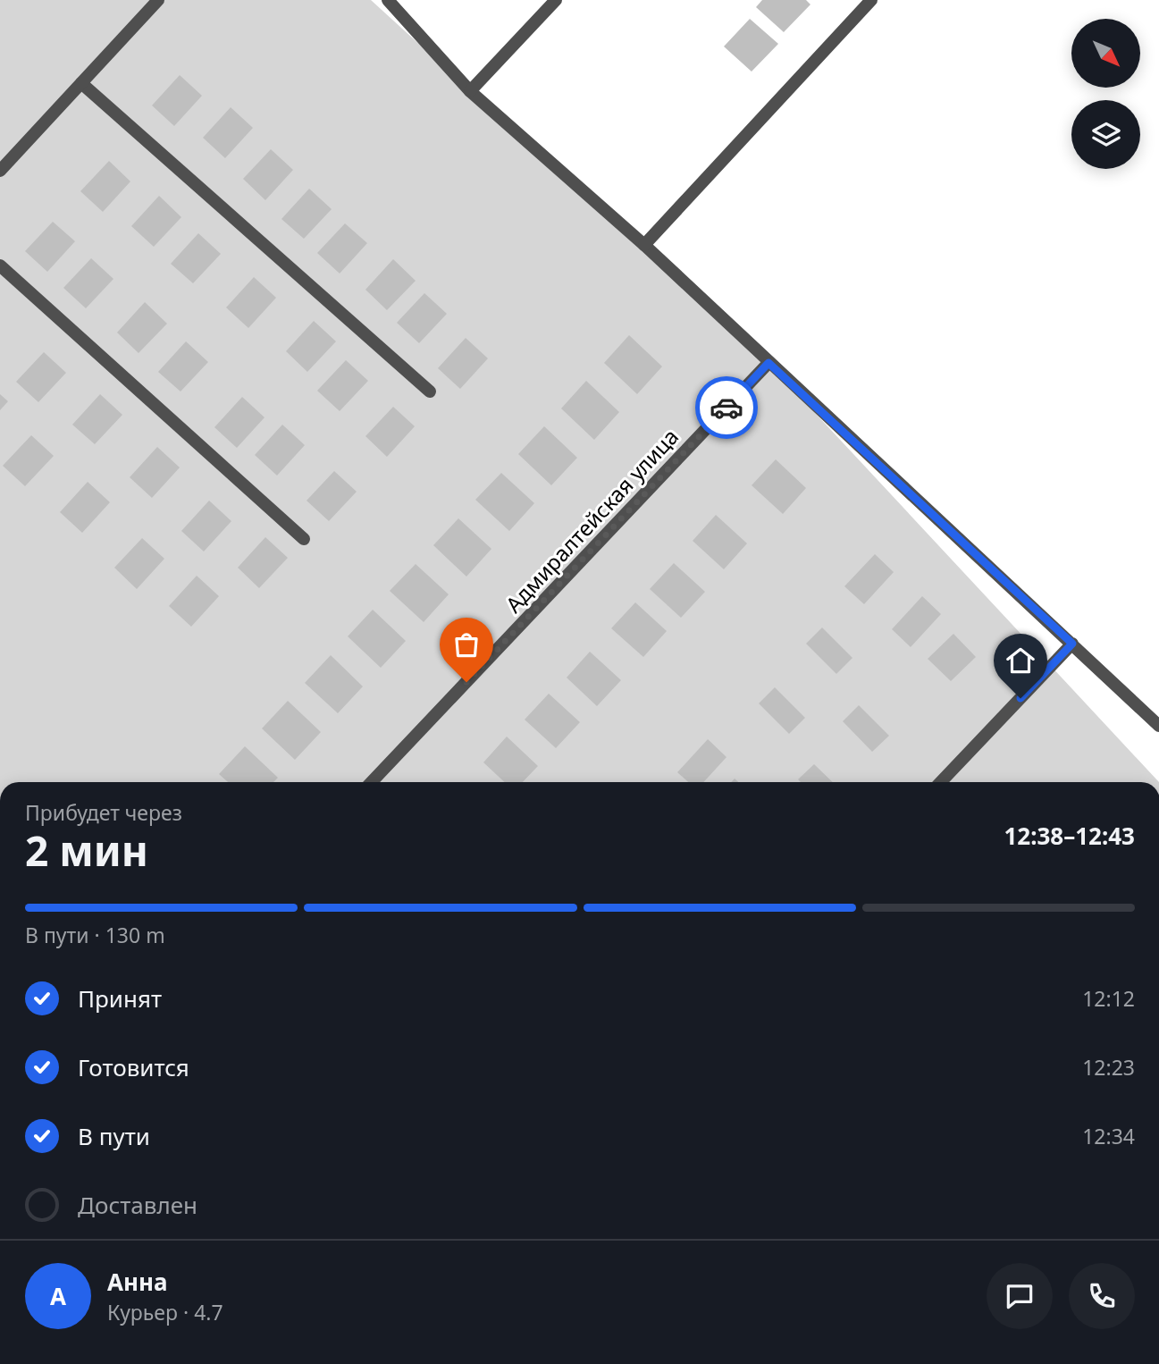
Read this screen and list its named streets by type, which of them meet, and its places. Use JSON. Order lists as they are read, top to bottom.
{
  "streets": {
    "street": ["Адмиралтейская улица"]
  },
  "north": "bottom right",
  "page": {
    "heading": ["2 мин", "Прибудет через", "12:38–12:43"],
    "panel": ["Анна", "Курьер · 4.7"],
    "bar": "В пути · 130 m",
    "list": [
      ["Принят", "12:12"],
      ["Готовится", "12:23"],
      ["В пути", "12:34"],
      "Доставлен"
    ],
    "round": "А"
  }
}
